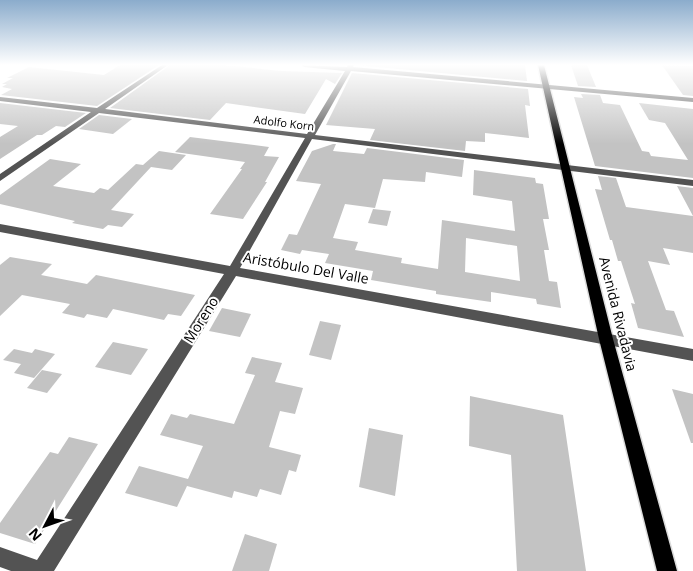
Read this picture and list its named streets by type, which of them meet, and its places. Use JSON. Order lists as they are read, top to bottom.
{
  "streets": {
    "main road": ["Avenida Rivadavia"],
    "street": ["Adolfo Korn", "Aristóbulo Del Valle", "Moreno"]
  },
  "crossings": [
    ["Adolfo Korn", "Avenida Rivadavia"],
    ["Adolfo Korn", "Moreno"],
    ["Aristóbulo Del Valle", "Avenida Rivadavia"],
    ["Aristóbulo Del Valle", "Moreno"]
  ],
  "north": "bottom left"
}
